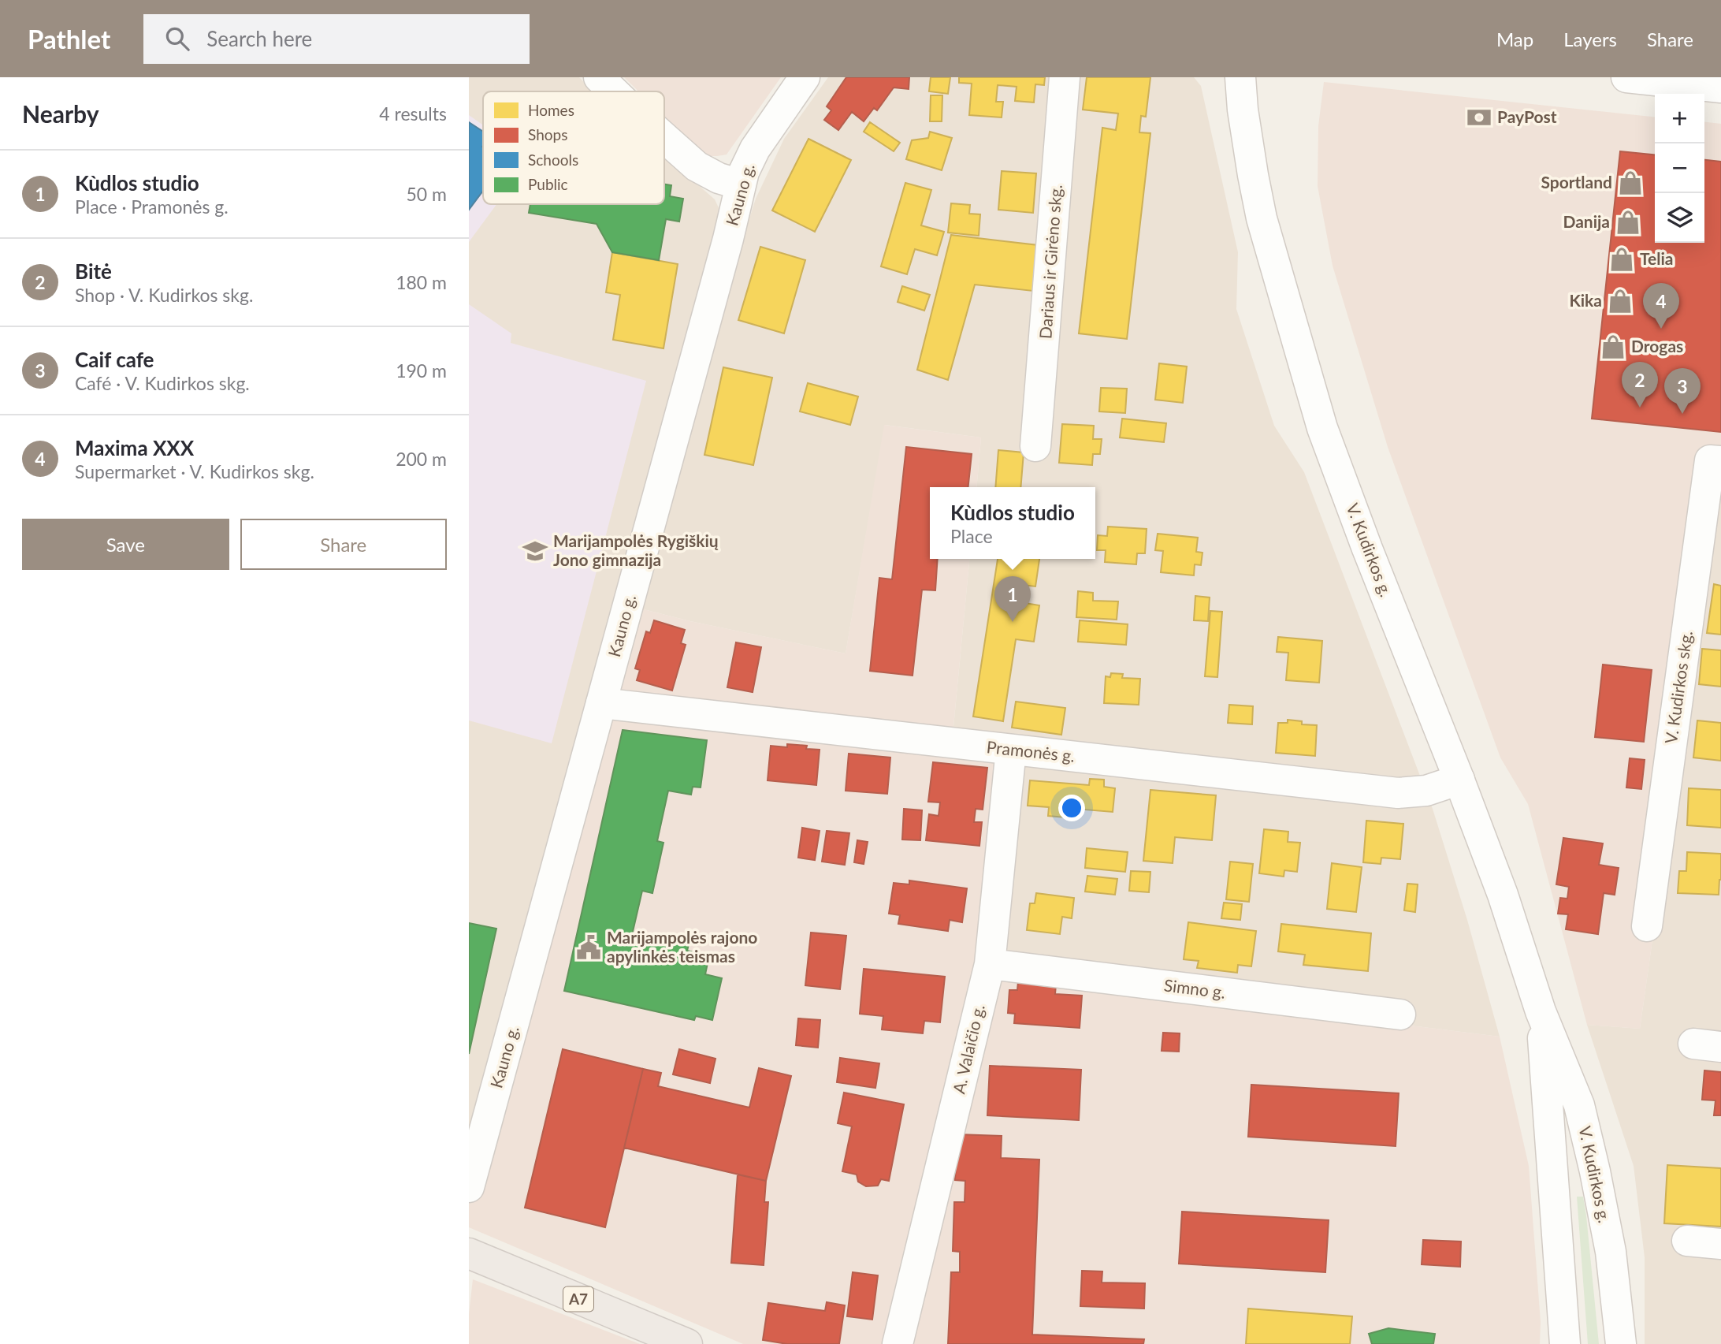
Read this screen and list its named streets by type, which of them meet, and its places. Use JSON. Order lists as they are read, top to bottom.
{
  "streets": {
    "highway": ["A7"],
    "street": [
      "Kauno g.",
      "Dariaus ir Girėno skg.",
      "V. Kudirkos g.",
      "V. Kudirkos skg.",
      "Pramonės g.",
      "Simno g.",
      "A. Valaičio g."
    ]
  },
  "crossings": [
    ["Kauno g.", "Pramonės g."],
    ["V. Kudirkos g.", "Pramonės g."],
    ["Pramonės g.", "A. Valaičio g."],
    ["Simno g.", "A. Valaičio g."]
  ],
  "places": {
    "bank": ["PayPost"],
    "shop": [
      "Sportland",
      "Danija",
      "Telia",
      "Kika",
      "Drogas"
    ],
    "school or university": ["Marijampolės Rygiškių Jono gimnazija"],
    "public building": ["Marijampolės rajono apylinkės teismas"]
  },
  "legend": [
    "Homes",
    "Shops",
    "Schools",
    "Public"
  ],
  "page": {
    "header": "Pathlet",
    "search": "Search here",
    "nav": ["Map", "Layers", "Share"],
    "heading": ["Nearby", "4 results"],
    "map_buttons": ["+", "−"],
    "list": [
      {
        "mark": "1",
        "name": "Kùdlos studio",
        "note": "Place · Pramonės g.",
        "value": "50 m"
      },
      {
        "mark": "2",
        "name": "Bitė",
        "note": "Shop · V. Kudirkos skg.",
        "value": "180 m"
      },
      {
        "mark": "3",
        "name": "Caif cafe",
        "note": "Café · V. Kudirkos skg.",
        "value": "190 m"
      },
      {
        "mark": "4",
        "name": "Maxima XXX",
        "note": "Supermarket · V. Kudirkos skg.",
        "value": "200 m"
      }
    ],
    "pins": [
      "4",
      "2",
      "3",
      "1"
    ],
    "popup": ["Kùdlos studio", "Place"],
    "buttons": ["Save", "Share"]
  }
}
